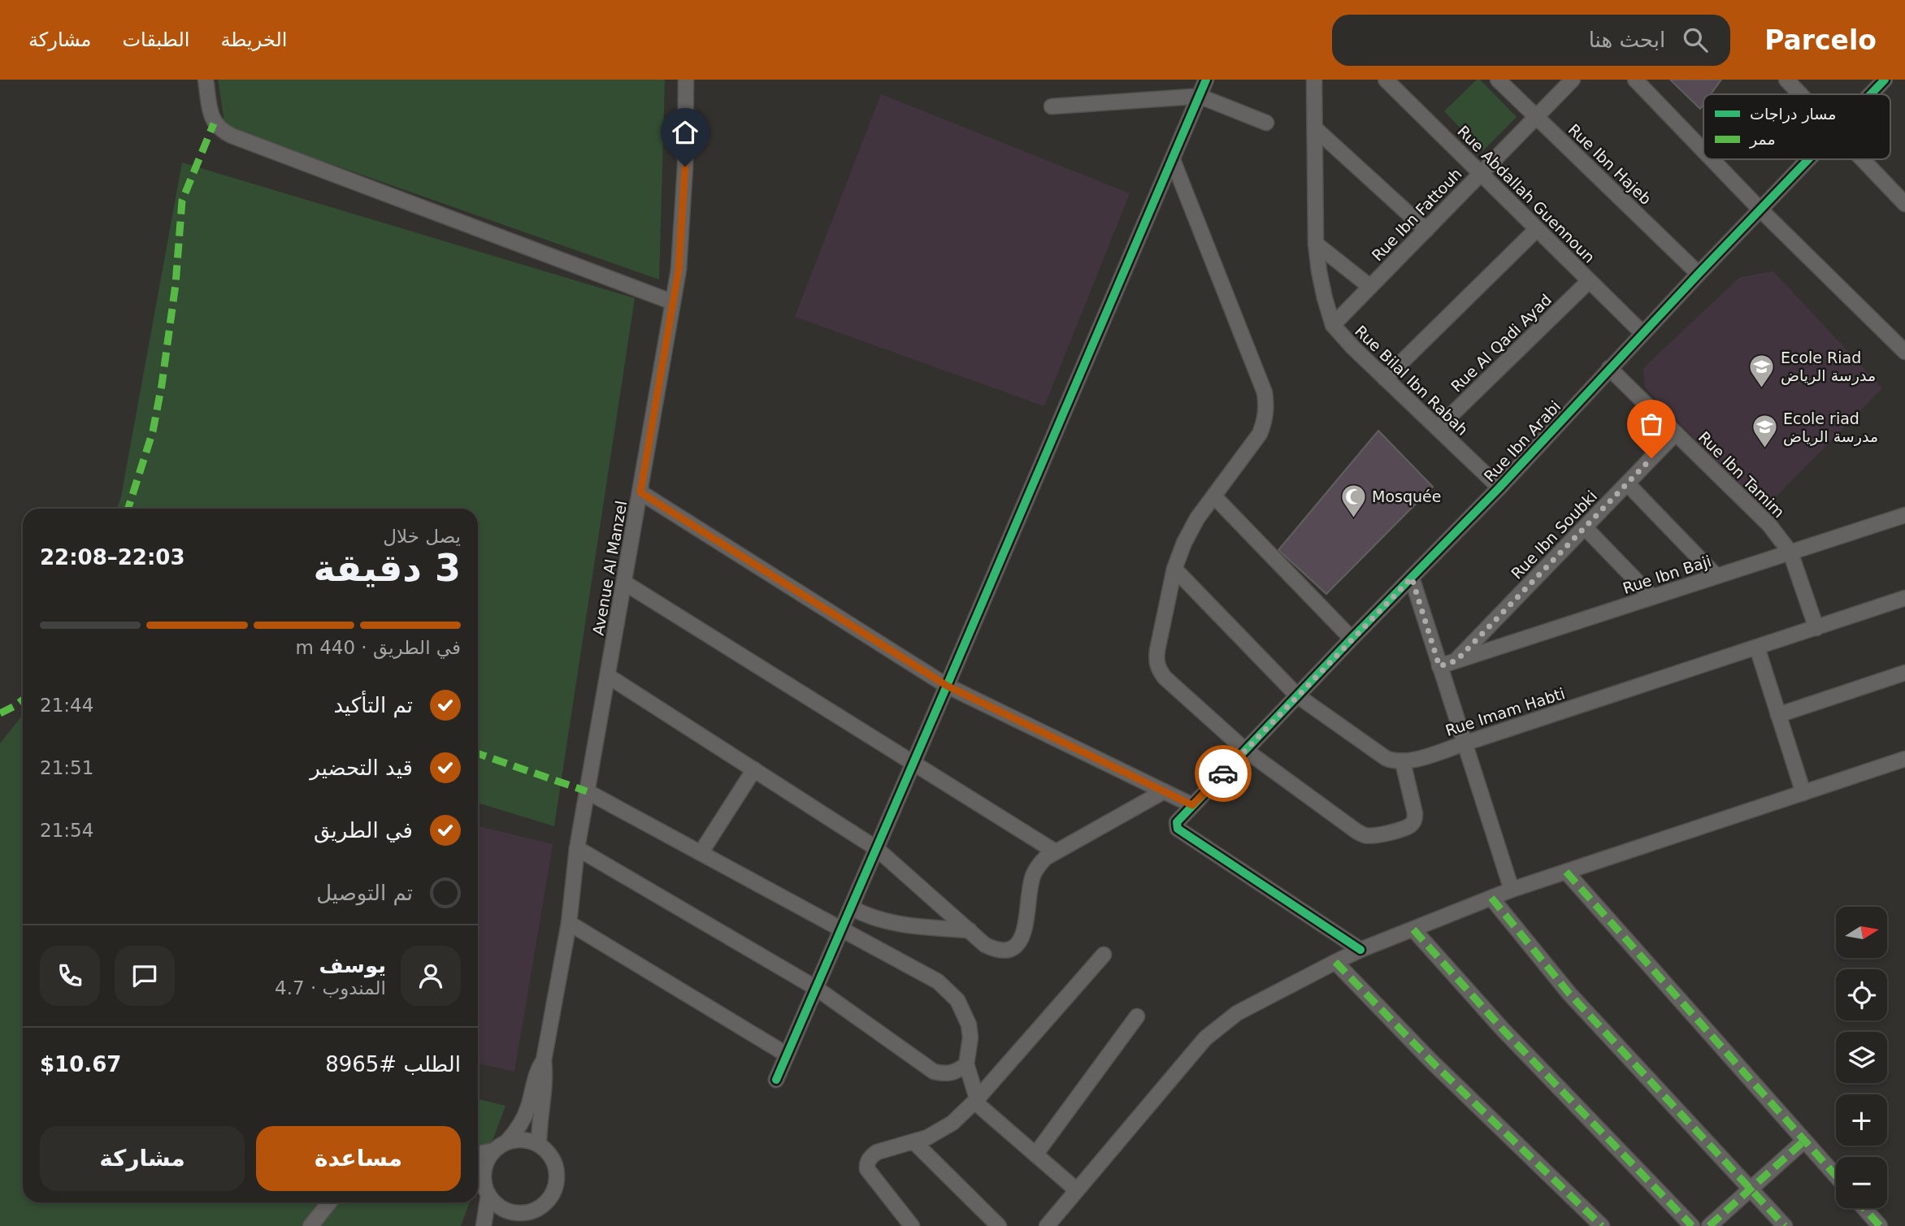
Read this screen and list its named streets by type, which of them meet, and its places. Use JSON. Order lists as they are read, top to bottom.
{
  "streets": {
    "street": [
      "Rue Ibn Hajeb",
      "Rue Abdallah Guennoun",
      "Rue Ibn Fattouh",
      "Rue Al Qadi Ayad",
      "Rue Bilal Ibn Rabah",
      "Rue Ibn Arabi",
      "Rue Ibn Tamim",
      "Rue Ibn Soubki",
      "Avenue Al Manzel",
      "Rue Ibn Baji",
      "Rue Imam Habti"
    ]
  },
  "crossings": [
    ["Rue Ibn Hajeb", "Rue Ibn Fattouh"],
    ["Rue Ibn Hajeb", "Rue Ibn Arabi"],
    ["Rue Abdallah Guennoun", "Rue Ibn Fattouh"],
    ["Rue Abdallah Guennoun", "Rue Al Qadi Ayad"],
    ["Rue Abdallah Guennoun", "Rue Ibn Arabi"],
    ["Rue Ibn Fattouh", "Rue Bilal Ibn Rabah"],
    ["Rue Al Qadi Ayad", "Rue Bilal Ibn Rabah"],
    ["Rue Bilal Ibn Rabah", "Rue Ibn Arabi"],
    ["Rue Ibn Arabi", "Rue Ibn Tamim"],
    ["Rue Ibn Tamim", "Rue Ibn Soubki"],
    ["Rue Ibn Tamim", "Rue Ibn Baji"],
    ["Rue Ibn Tamim", "Rue Imam Habti"],
    ["Rue Ibn Soubki", "Rue Ibn Baji"]
  ],
  "places": {
    "school or university": ["Ecole Riad مدرسة الرياض", "Ecole riad مدرسة الرياض"],
    "mosque": ["Mosquée"]
  },
  "legend": ["مسار دراجات", "ممر"],
  "north": "right",
  "page": {
    "header": "Parcelo",
    "search": "ابحث هنا",
    "nav": ["الخريطة", "الطبقات", "مشاركة"],
    "heading": ["3 دقيقة", "يصل خلال", "22:03–22:08"],
    "panel": [
      "يوسف",
      "المندوب · 4.7",
      "الطلب #8965",
      "$10.67"
    ],
    "bar": "في الطريق · 440 m",
    "list": [
      ["تم التأكيد", "21:44"],
      ["قيد التحضير", "21:51"],
      ["في الطريق", "21:54"],
      "تم التوصيل"
    ],
    "map_buttons": ["+", "−"],
    "buttons": ["مساعدة", "مشاركة"]
  }
}
